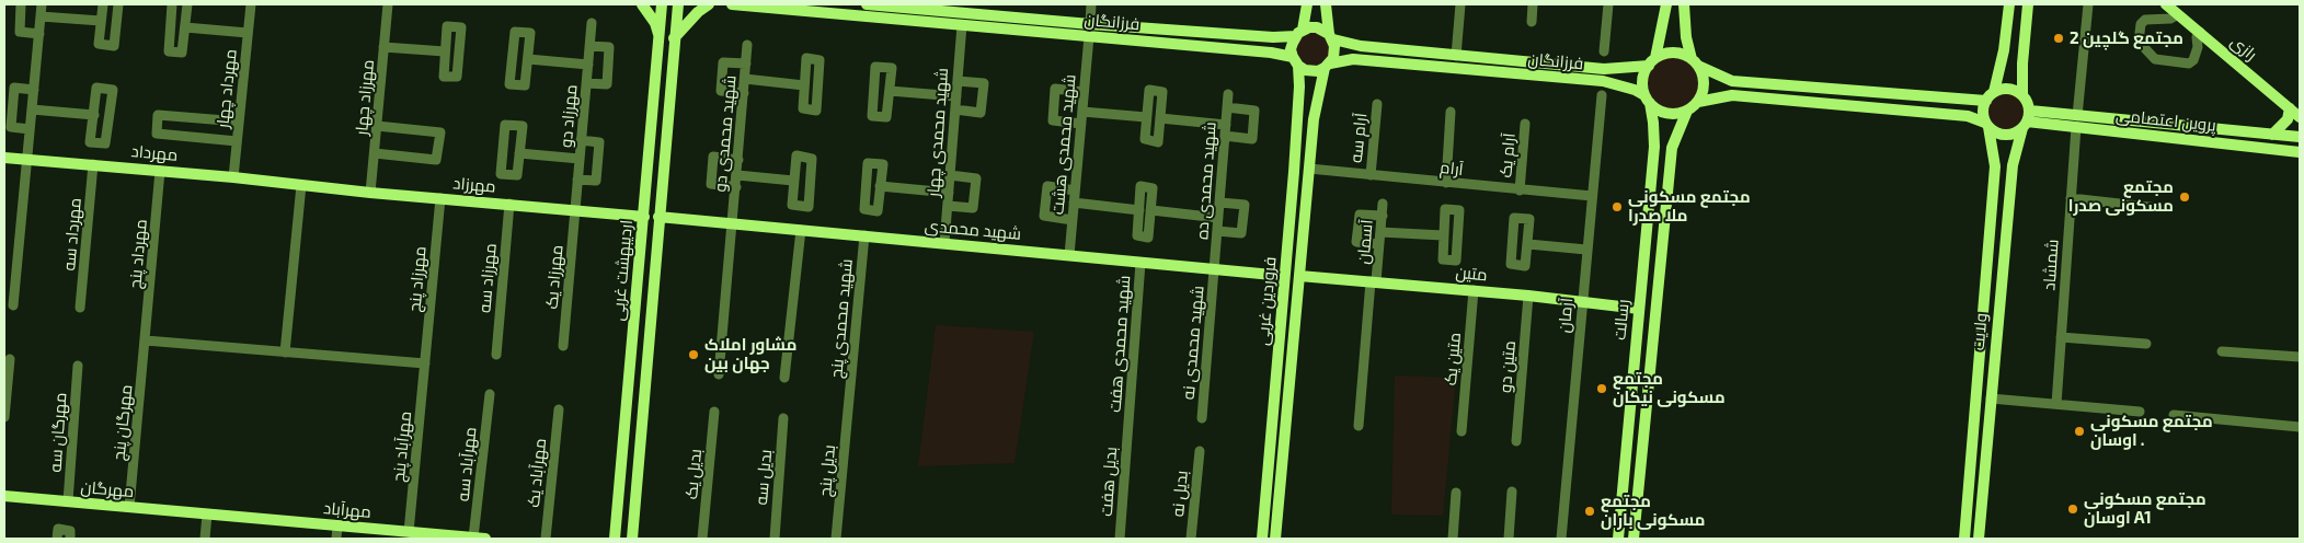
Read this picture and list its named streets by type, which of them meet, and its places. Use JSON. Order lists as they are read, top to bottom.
{
  "streets": {
    "street": [
      "فرزانگان",
      "رازی",
      "مهرداد چهار",
      "مهرزاد چهار",
      "مهرزاد دو",
      "پروین اعتصامی",
      "شهید محمدی چهار",
      "شهید محمدی دو",
      "آرام سه",
      "شهید محمدی هشت",
      "مهرداد",
      "آرام یک",
      "آرام",
      "شهید محمدی ده",
      "مهرزاد",
      "شهید محمدی",
      "مهرداد سه",
      "آسمان",
      "مهرداد پنج",
      "شمشاد",
      "اردیبهشت غربی",
      "متین",
      "مهرزاد یک",
      "مهرزاد سه",
      "مهرزاد پنج",
      "فروردین غربی",
      "آرمان",
      "شهید محمدی پنج",
      "رسالت",
      "ولایت",
      "شهید محمدی نه",
      "شهید محمدی هفت",
      "متین یک",
      "متین دو",
      "مهرگان پنج",
      "مهرگان سه",
      "مهرآباد پنج",
      "مهرآباد سه",
      "بدیل پنج",
      "مهرآباد یک",
      "بدیل یک",
      "بدیل سه",
      "بدیل هفت",
      "مهرگان",
      "بدیل نه",
      "مهرآباد"
    ]
  },
  "crossings": [
    ["فرزانگان", "شهید محمدی چهار"],
    ["فرزانگان", "شهید محمدی هشت"],
    ["فرزانگان", "فروردین غربی"],
    ["فرزانگان", "رسالت"],
    ["مهرداد چهار", "مهرداد"],
    ["مهرزاد چهار", "مهرزاد"],
    ["مهرزاد دو", "مهرزاد"],
    ["مهرزاد دو", "مهرزاد یک"],
    ["پروین اعتصامی", "شمشاد"],
    ["پروین اعتصامی", "ولایت"],
    ["شهید محمدی چهار", "شهید محمدی"],
    ["شهید محمدی دو", "شهید محمدی"],
    ["آرام سه", "آرام"],
    ["شهید محمدی هشت", "شهید محمدی"],
    ["مهرداد", "مهرزاد"],
    ["مهرداد", "مهرداد سه"],
    ["مهرداد", "مهرداد پنج"],
    ["آرام یک", "آرام"],
    ["آرام", "فروردین غربی"],
    ["آرام", "آرمان"],
    ["شهید محمدی ده", "شهید محمدی"],
    ["شهید محمدی ده", "شهید محمدی نه"],
    ["مهرزاد", "اردیبهشت غربی"],
    ["مهرزاد", "مهرزاد یک"],
    ["مهرزاد", "مهرزاد سه"],
    ["مهرزاد", "مهرزاد پنج"],
    ["شهید محمدی", "اردیبهشت غربی"],
    ["شهید محمدی", "فروردین غربی"],
    ["شهید محمدی", "شهید محمدی پنج"],
    ["شهید محمدی", "شهید محمدی نه"],
    ["شهید محمدی", "شهید محمدی هفت"],
    ["آسمان", "متین"],
    ["مهرداد پنج", "مهرگان پنج"],
    ["متین", "فروردین غربی"],
    ["متین", "آرمان"],
    ["متین", "رسالت"],
    ["متین", "متین یک"],
    ["متین", "متین دو"],
    ["مهرزاد پنج", "مهرآباد پنج"],
    ["شهید محمدی پنج", "بدیل پنج"],
    ["شهید محمدی هفت", "بدیل هفت"],
    ["مهرگان پنج", "مهرگان"],
    ["مهرگان سه", "مهرگان"],
    ["مهرآباد پنج", "مهرآباد"],
    ["مهرآباد سه", "مهرآباد"],
    ["مهرگان", "مهرآباد"]
  ],
  "places": [
    "مجتمع گلچین 2",
    "مجتمع مسکونی صدرا",
    "مجتمع مسکونی ملا صدرا",
    "مشاور املاک جهان بین",
    "مجتمع مسکونی نیکان",
    "مجتمع مسکونی اوسان .",
    "مجتمع مسکونی اوسان A1",
    "مجتمع مسکونی باران"
  ]
}
